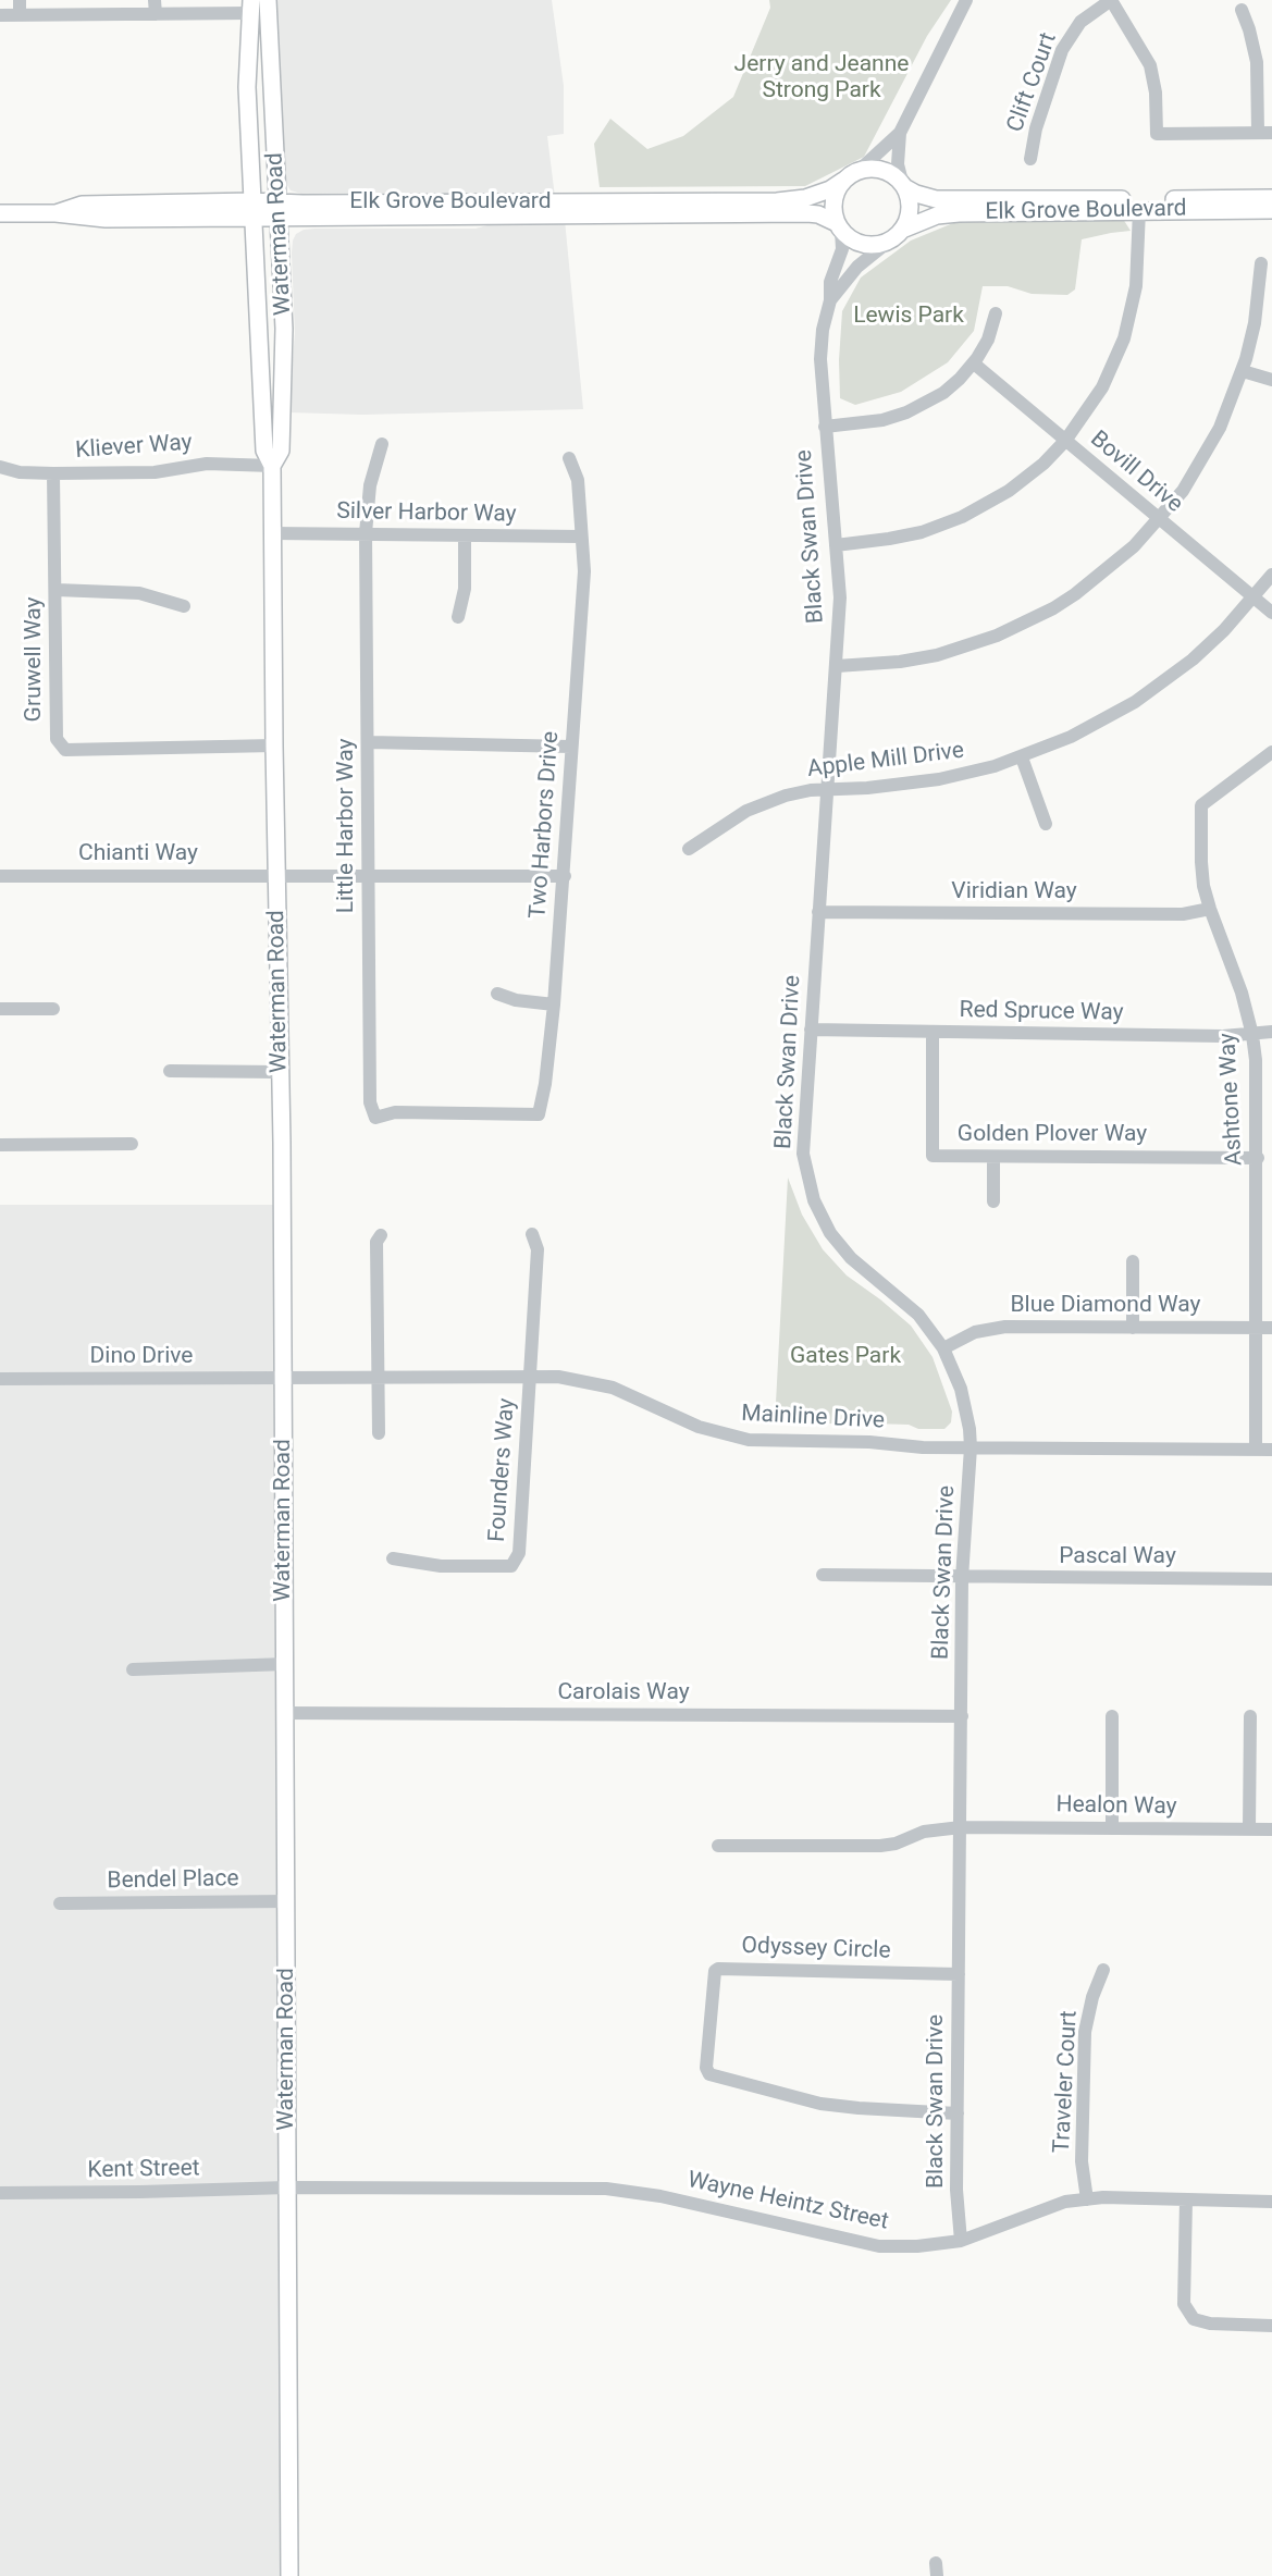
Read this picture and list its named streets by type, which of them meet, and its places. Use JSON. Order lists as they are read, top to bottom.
{
  "streets": {
    "main road": ["Elk Grove Boulevard", "Waterman Road"],
    "street": [
      "Clift Court",
      "Kliever Way",
      "Bovill Drive",
      "Silver Harbor Way",
      "Black Swan Drive",
      "Gruwell Way",
      "Apple Mill Drive",
      "Two Harbors Drive",
      "Little Harbor Way",
      "Chianti Way",
      "Viridian Way",
      "Red Spruce Way",
      "Ashtone Way",
      "Golden Plover Way",
      "Blue Diamond Way",
      "Dino Drive",
      "Mainline Drive",
      "Founders Way",
      "Pascal Way",
      "Carolais Way",
      "Healon Way",
      "Bendel Place",
      "Odyssey Circle",
      "Traveler Court",
      "Kent Street",
      "Wayne Heintz Street"
    ]
  },
  "crossings": [
    ["Elk Grove Boulevard", "Waterman Road"],
    ["Elk Grove Boulevard", "Black Swan Drive"],
    ["Waterman Road", "Kliever Way"],
    ["Waterman Road", "Silver Harbor Way"],
    ["Waterman Road", "Gruwell Way"],
    ["Waterman Road", "Chianti Way"],
    ["Waterman Road", "Dino Drive"],
    ["Waterman Road", "Mainline Drive"],
    ["Waterman Road", "Carolais Way"],
    ["Waterman Road", "Bendel Place"],
    ["Waterman Road", "Kent Street"],
    ["Waterman Road", "Wayne Heintz Street"],
    ["Kliever Way", "Gruwell Way"],
    ["Bovill Drive", "Apple Mill Drive"],
    ["Silver Harbor Way", "Two Harbors Drive"],
    ["Silver Harbor Way", "Little Harbor Way"],
    ["Black Swan Drive", "Apple Mill Drive"],
    ["Black Swan Drive", "Viridian Way"],
    ["Black Swan Drive", "Red Spruce Way"],
    ["Black Swan Drive", "Blue Diamond Way"],
    ["Black Swan Drive", "Mainline Drive"],
    ["Black Swan Drive", "Pascal Way"],
    ["Black Swan Drive", "Carolais Way"],
    ["Black Swan Drive", "Healon Way"],
    ["Black Swan Drive", "Odyssey Circle"],
    ["Black Swan Drive", "Wayne Heintz Street"],
    ["Two Harbors Drive", "Little Harbor Way"],
    ["Two Harbors Drive", "Chianti Way"],
    ["Little Harbor Way", "Chianti Way"],
    ["Viridian Way", "Ashtone Way"],
    ["Red Spruce Way", "Ashtone Way"],
    ["Red Spruce Way", "Golden Plover Way"],
    ["Ashtone Way", "Golden Plover Way"],
    ["Ashtone Way", "Blue Diamond Way"],
    ["Ashtone Way", "Mainline Drive"],
    ["Dino Drive", "Mainline Drive"],
    ["Mainline Drive", "Founders Way"],
    ["Traveler Court", "Wayne Heintz Street"],
    ["Kent Street", "Wayne Heintz Street"]
  ],
  "parks": ["Jerry and Jeanne Strong Park", "Lewis Park", "Gates Park"]
}
